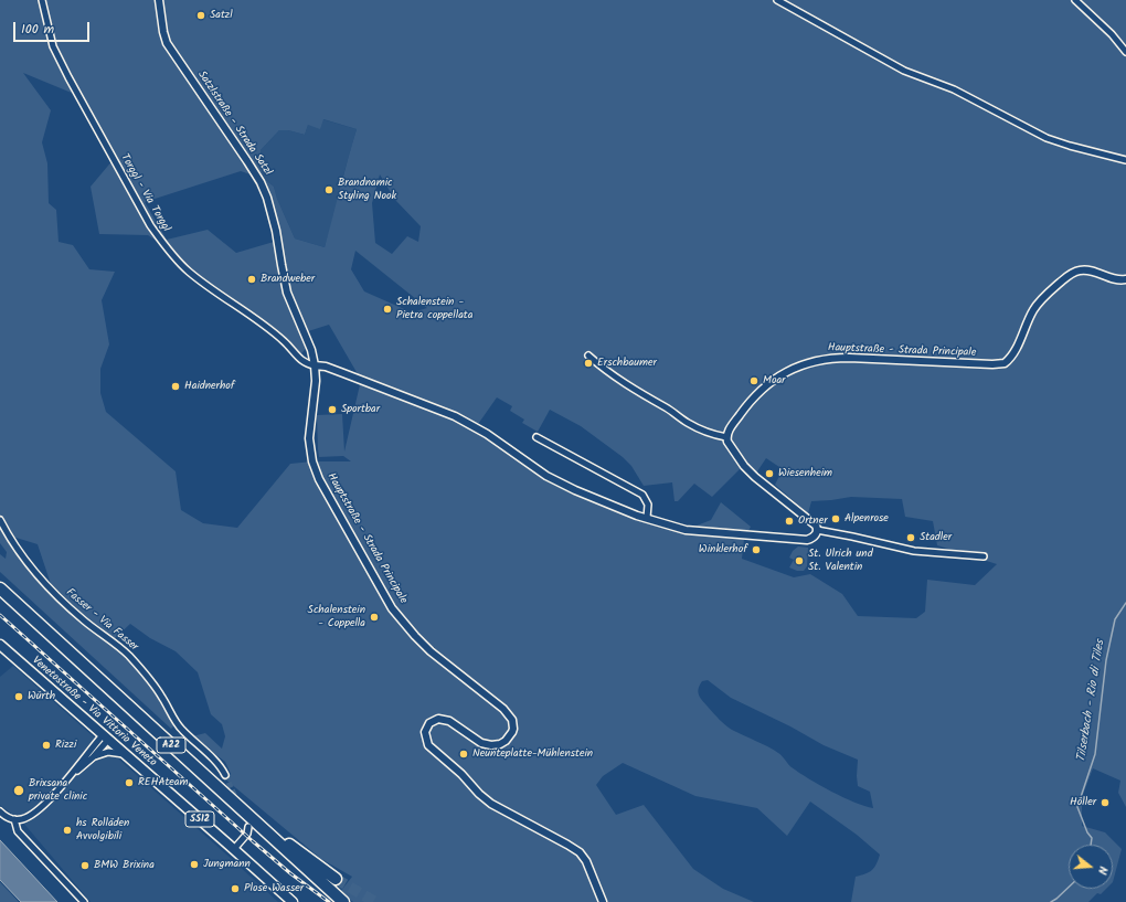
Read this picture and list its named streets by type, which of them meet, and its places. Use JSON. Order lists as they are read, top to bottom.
{
  "streets": {
    "highway": ["A22"],
    "main road": ["Venetostraße - Via Vittorio Veneto", "SS12"],
    "street": [
      "Satzlstraße - Strada Satzl",
      "Torggl - Via Torggl",
      "Hauptstraße - Strada Principale",
      "Fasser - Via Fasser"
    ]
  },
  "crossings": [
    ["Satzlstraße - Strada Satzl", "Torggl - Via Torggl"],
    ["Satzlstraße - Strada Satzl", "Hauptstraße - Strada Principale"],
    ["Torggl - Via Torggl", "Hauptstraße - Strada Principale"]
  ],
  "water": ["Tilserbach - Rio di Tiles"],
  "places": [
    "Satzl",
    "Brandnamic Styling Nook",
    "Brandweber",
    "Schalenstein - Pietra coppellata",
    "Erschbaumer",
    "Moar",
    "Haidnerhof",
    "Sportbar",
    "Wiesenheim",
    "Alpenrose",
    "Ortner",
    "Stadler",
    "Winklerhof",
    "St. Ulrich und St. Valentin",
    "Schalenstein - Coppella",
    "Würth",
    "Rizzi",
    "Neunteplatte-Mühlenstein",
    "REHAteam",
    "Brixsana private clinic",
    "Höller",
    "hs Rolläden Avvolgibili",
    "Jungmann",
    "BMW Brixina",
    "Plose Wasser"
  ],
  "scale_bar": "100 m",
  "north": "right"
}
